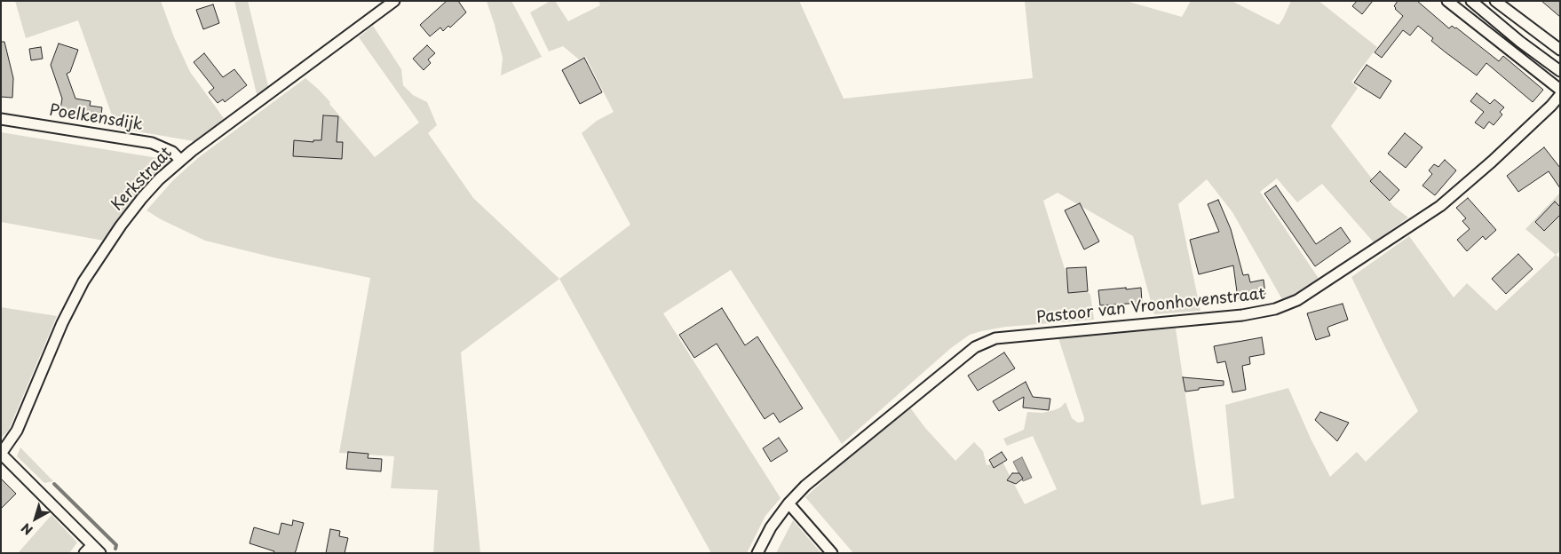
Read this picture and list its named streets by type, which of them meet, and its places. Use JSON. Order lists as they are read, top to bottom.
{
  "streets": {
    "street": ["Poelkensdijk", "Kerkstraat", "Pastoor van Vroonhovenstraat"]
  },
  "crossings": [
    ["Poelkensdijk", "Kerkstraat"]
  ],
  "north": "bottom left"
}
